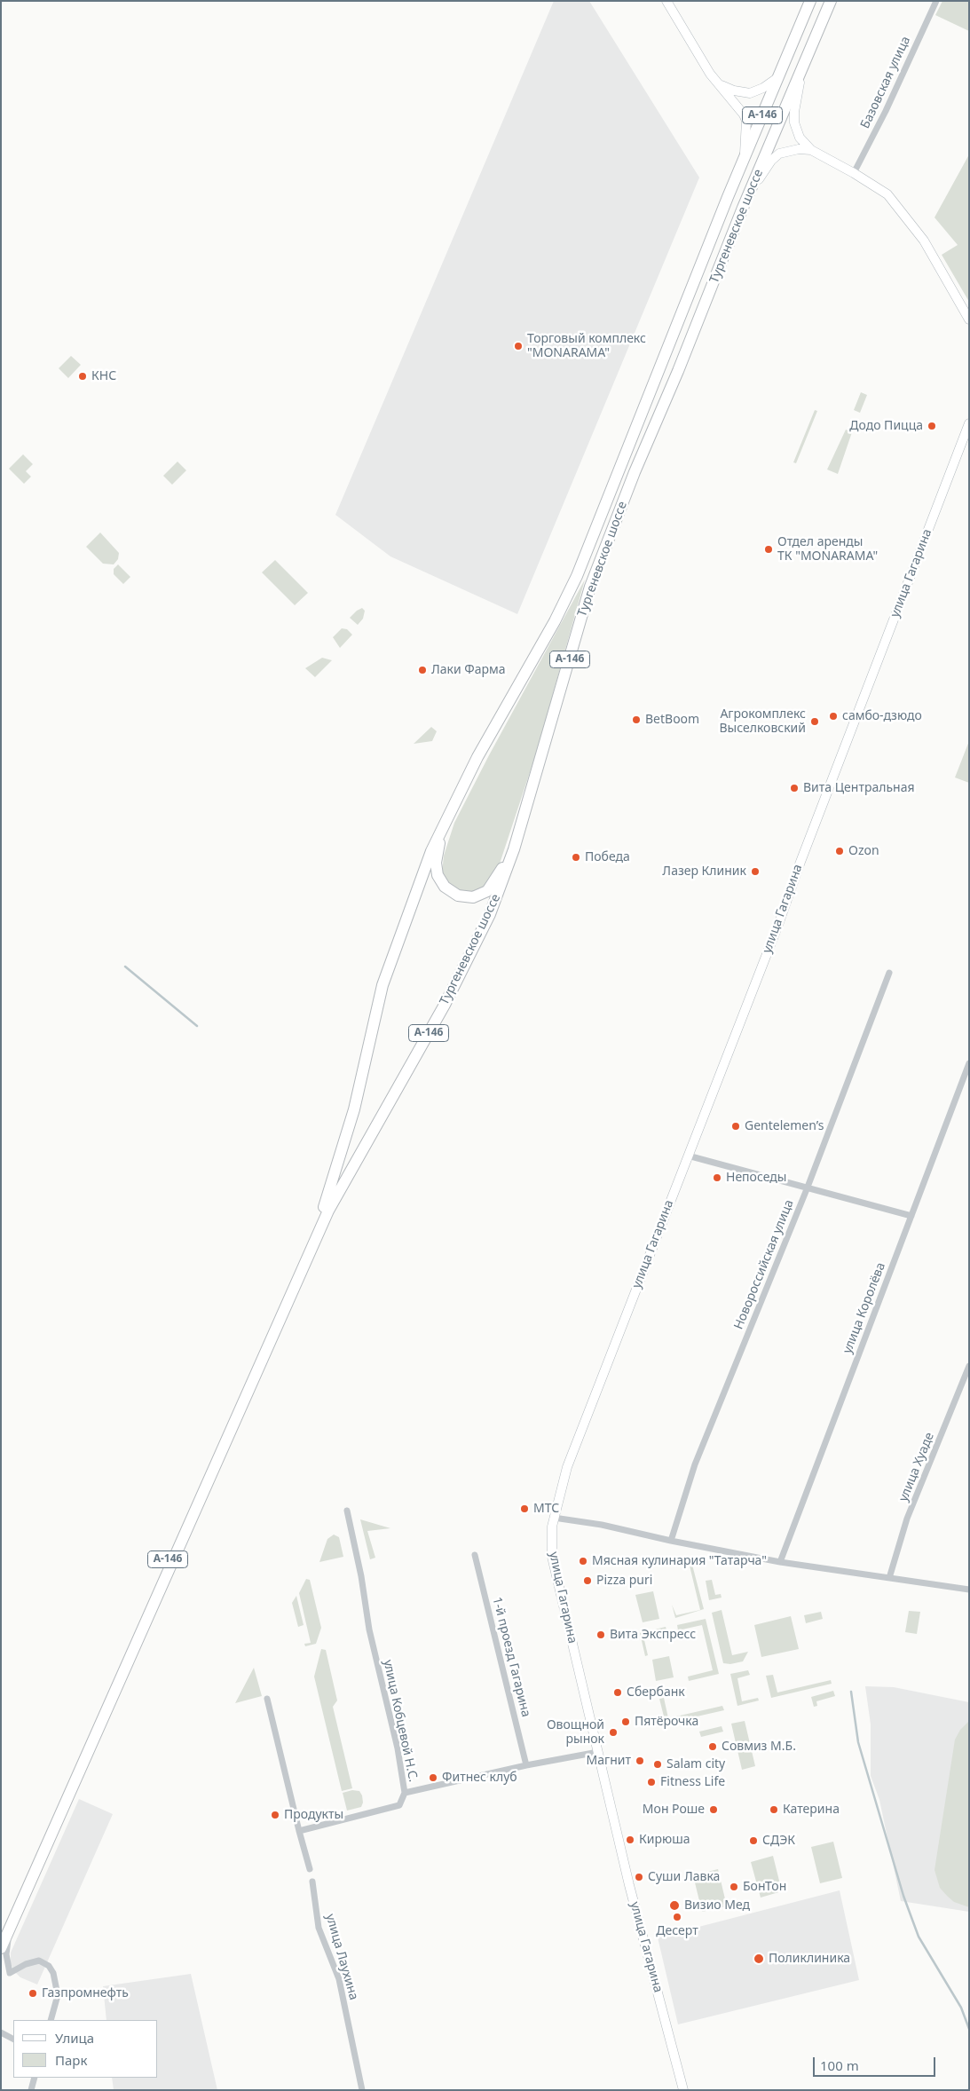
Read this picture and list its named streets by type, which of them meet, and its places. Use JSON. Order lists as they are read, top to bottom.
{
  "streets": {
    "highway": ["А-146", "Тургеневское шоссе"],
    "street": [
      "Базовская улица",
      "улица Гагарина",
      "Новороссийская улица",
      "улица Королёва",
      "улица Хуаде",
      "1-й проезд Гагарина",
      "улица Кобцевой Н.С.",
      "улица Лаухина"
    ]
  },
  "crossings": [
    ["А-146", "Тургеневское шоссе"]
  ],
  "places": [
    "Торговый комплекс \"MONARAMA\"",
    "КНС",
    "Додо Пицца",
    "Отдел аренды ТК \"MONARAMA\"",
    "Лаки Фарма",
    "самбо-дзюдо",
    "BetBoom",
    "Агрокомплекс Выселковский",
    "Вита Центральная",
    "Ozon",
    "Победа",
    "Лазер Клиник",
    "Gentelemen’s",
    "Непоседы",
    "МТС",
    "Мясная кулинария \"Татарча\"",
    "Pizza puri",
    "Вита Экспресс",
    "Сбербанк",
    "Пятёрочка",
    "Овощной рынок",
    "Совмиз М.Б.",
    "Магнит",
    "Salam city",
    "Фитнес клуб",
    "Fitness Life",
    "Мон Роше",
    "Катерина",
    "Продукты",
    "Кирюша",
    "СДЭК",
    "Суши Лавка",
    "БонТон",
    "Визио Мед",
    "Десерт",
    "Поликлиника",
    "Газпромнефть"
  ],
  "legend": ["Улица", "Парк"],
  "scale_bar": "100 m"
}
